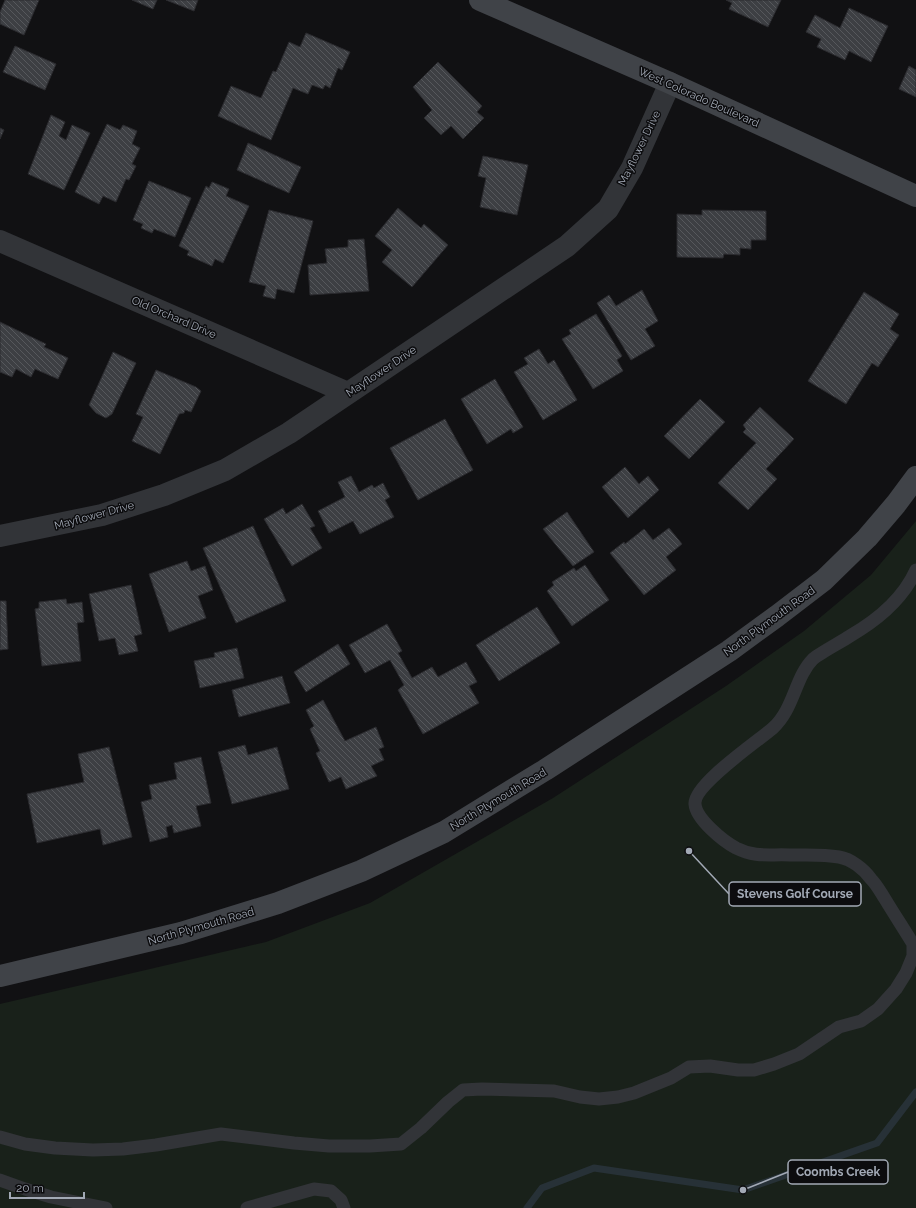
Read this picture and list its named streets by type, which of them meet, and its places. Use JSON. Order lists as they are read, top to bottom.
{
  "streets": {
    "street": [
      "West Colorado Boulevard",
      "Mayflower Drive",
      "Old Orchard Drive",
      "North Plymouth Road"
    ]
  },
  "crossings": [
    ["West Colorado Boulevard", "Mayflower Drive"],
    ["Mayflower Drive", "Old Orchard Drive"]
  ],
  "places": ["Stevens Golf Course", "Coombs Creek"],
  "scale_bar": "20 m"
}
